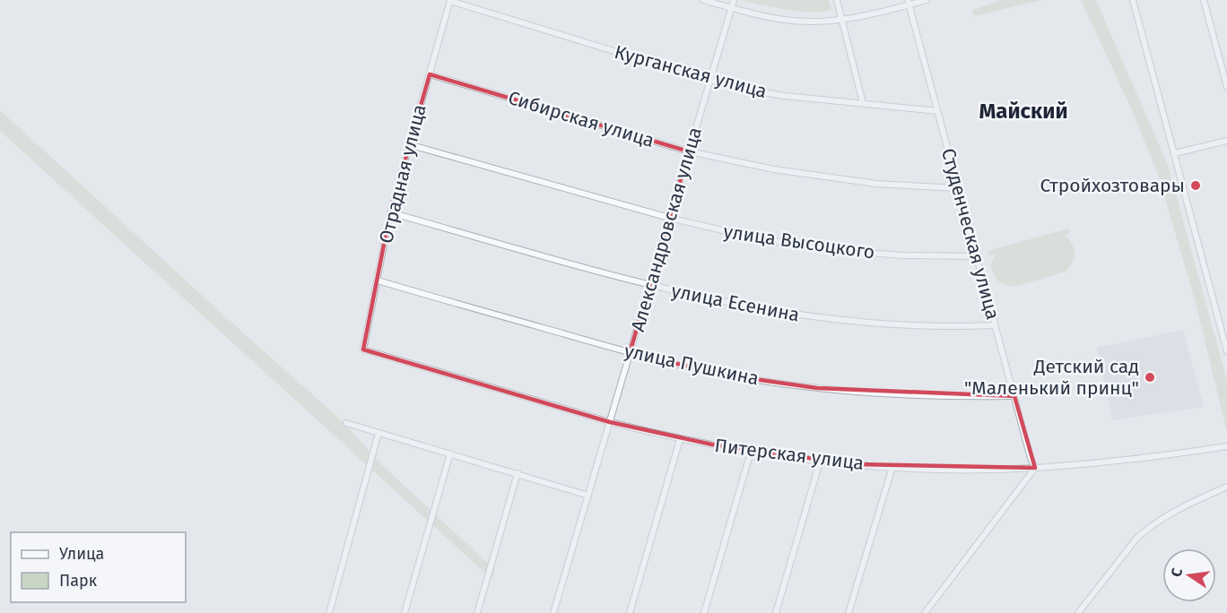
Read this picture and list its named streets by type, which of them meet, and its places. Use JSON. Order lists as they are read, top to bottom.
{
  "streets": {
    "street": [
      "Курганская улица",
      "Сибирская улица",
      "Отрадная улица",
      "Александровская улица",
      "Студенческая улица",
      "улица Высоцкого",
      "улица Есенина",
      "улица Пушкина",
      "Питерская улица"
    ]
  },
  "crossings": [
    ["Курганская улица", "Отрадная улица"],
    ["Курганская улица", "Александровская улица"],
    ["Курганская улица", "Студенческая улица"],
    ["Сибирская улица", "Отрадная улица"],
    ["Сибирская улица", "Александровская улица"],
    ["Сибирская улица", "Студенческая улица"],
    ["Отрадная улица", "улица Высоцкого"],
    ["Отрадная улица", "улица Есенина"],
    ["Отрадная улица", "улица Пушкина"],
    ["Отрадная улица", "Питерская улица"],
    ["Александровская улица", "улица Высоцкого"],
    ["Александровская улица", "улица Есенина"],
    ["Александровская улица", "улица Пушкина"],
    ["Александровская улица", "Питерская улица"],
    ["Студенческая улица", "улица Высоцкого"],
    ["Студенческая улица", "улица Есенина"],
    ["Студенческая улица", "улица Пушкина"],
    ["Студенческая улица", "Питерская улица"]
  ],
  "districts": ["Майский"],
  "places": ["Стройхозтовары", "Детский сад \"Маленький принц\""],
  "legend": ["Улица", "Парк"],
  "north": "left"
}
